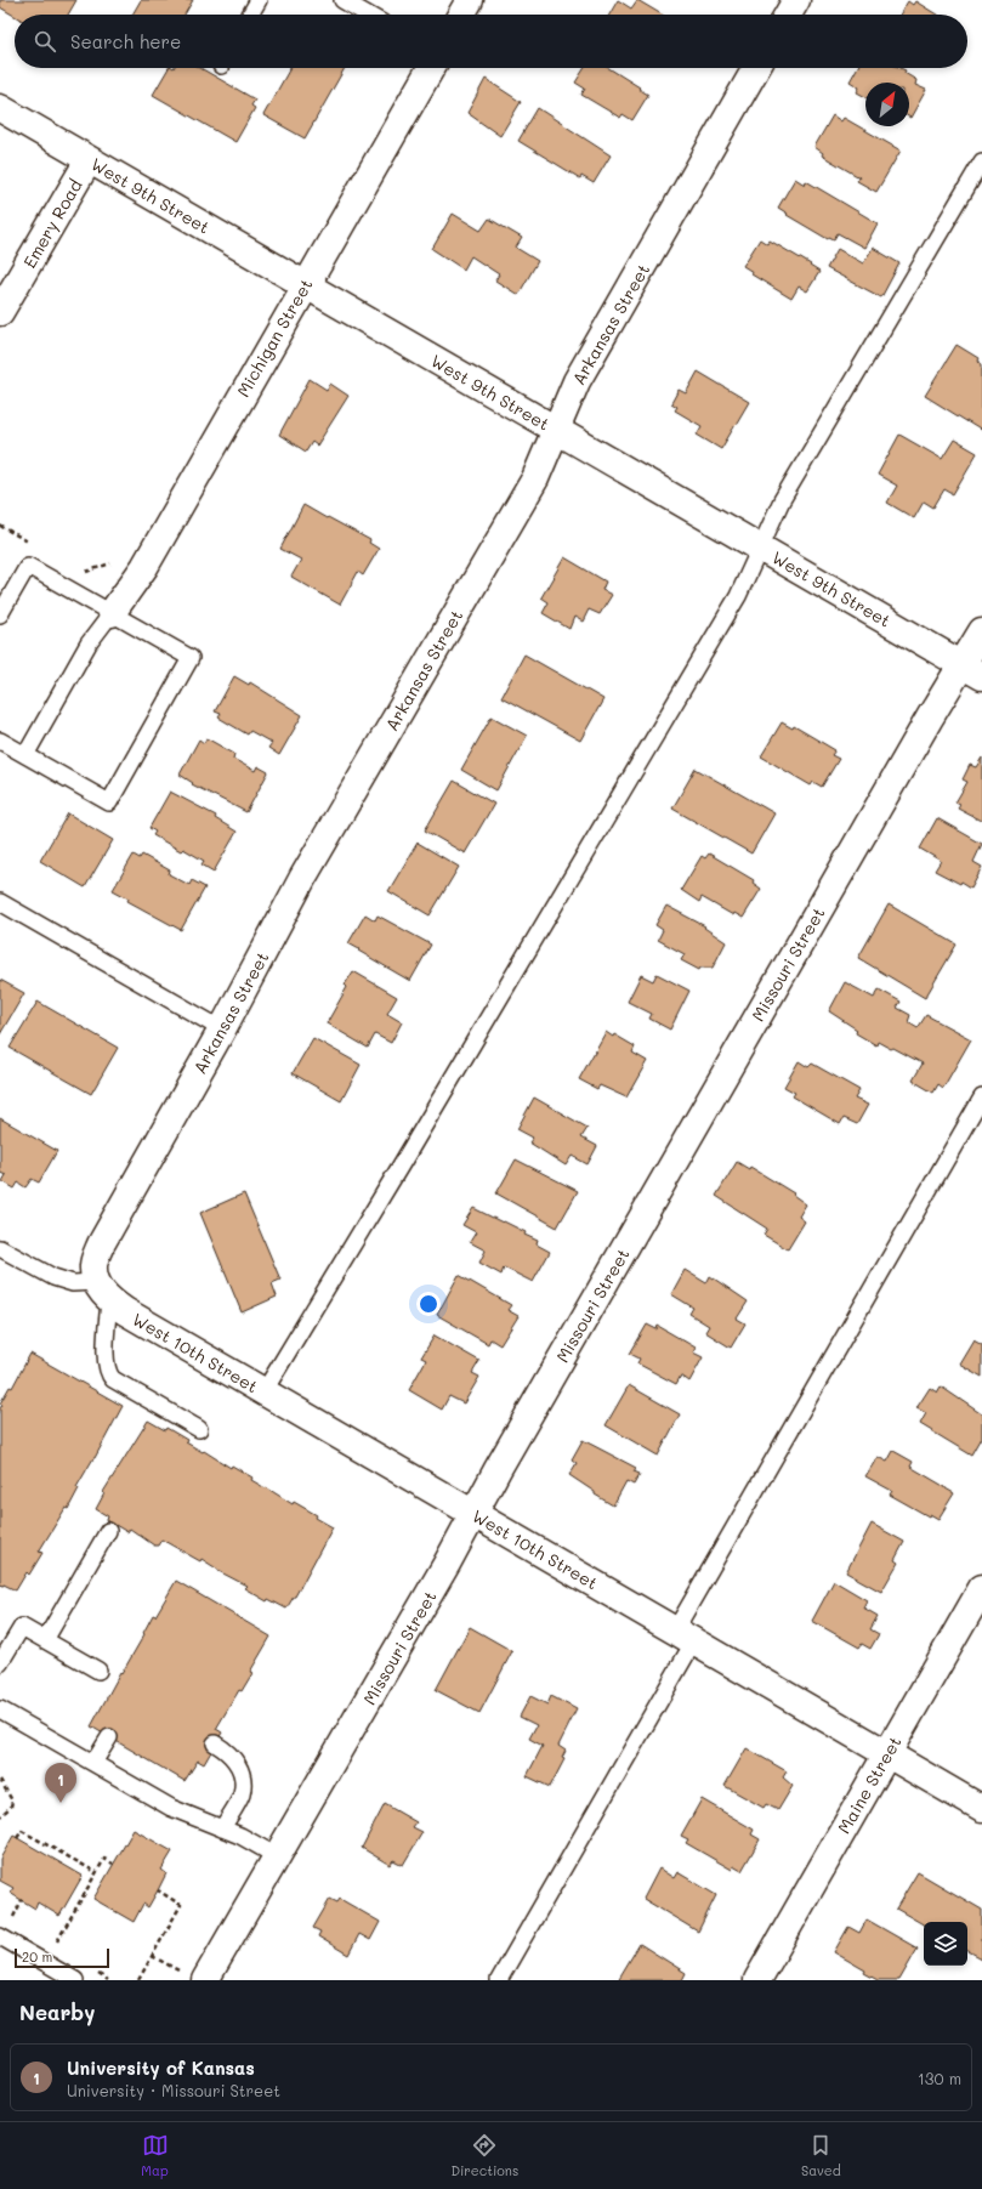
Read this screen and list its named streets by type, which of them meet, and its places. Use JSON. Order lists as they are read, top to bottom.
{
  "streets": {
    "street": [
      "West 9th Street",
      "Emery Road",
      "Arkansas Street",
      "Michigan Street",
      "Missouri Street",
      "West 10th Street",
      "Maine Street"
    ]
  },
  "crossings": [
    ["West 9th Street", "Emery Road"],
    ["West 9th Street", "Arkansas Street"],
    ["West 9th Street", "Michigan Street"],
    ["West 9th Street", "Missouri Street"],
    ["Arkansas Street", "West 10th Street"],
    ["Missouri Street", "West 10th Street"],
    ["West 10th Street", "Maine Street"]
  ],
  "scale_bar": "20 m",
  "north": "top right",
  "page": {
    "search": "Search here",
    "pins": "1",
    "scale": "20 m",
    "heading": "Nearby",
    "list": [
      {
        "mark": "1",
        "name": "University of Kansas",
        "note": "University · Missouri Street",
        "value": "130 m"
      }
    ],
    "nav": ["Map", "Directions", "Saved"]
  }
}
